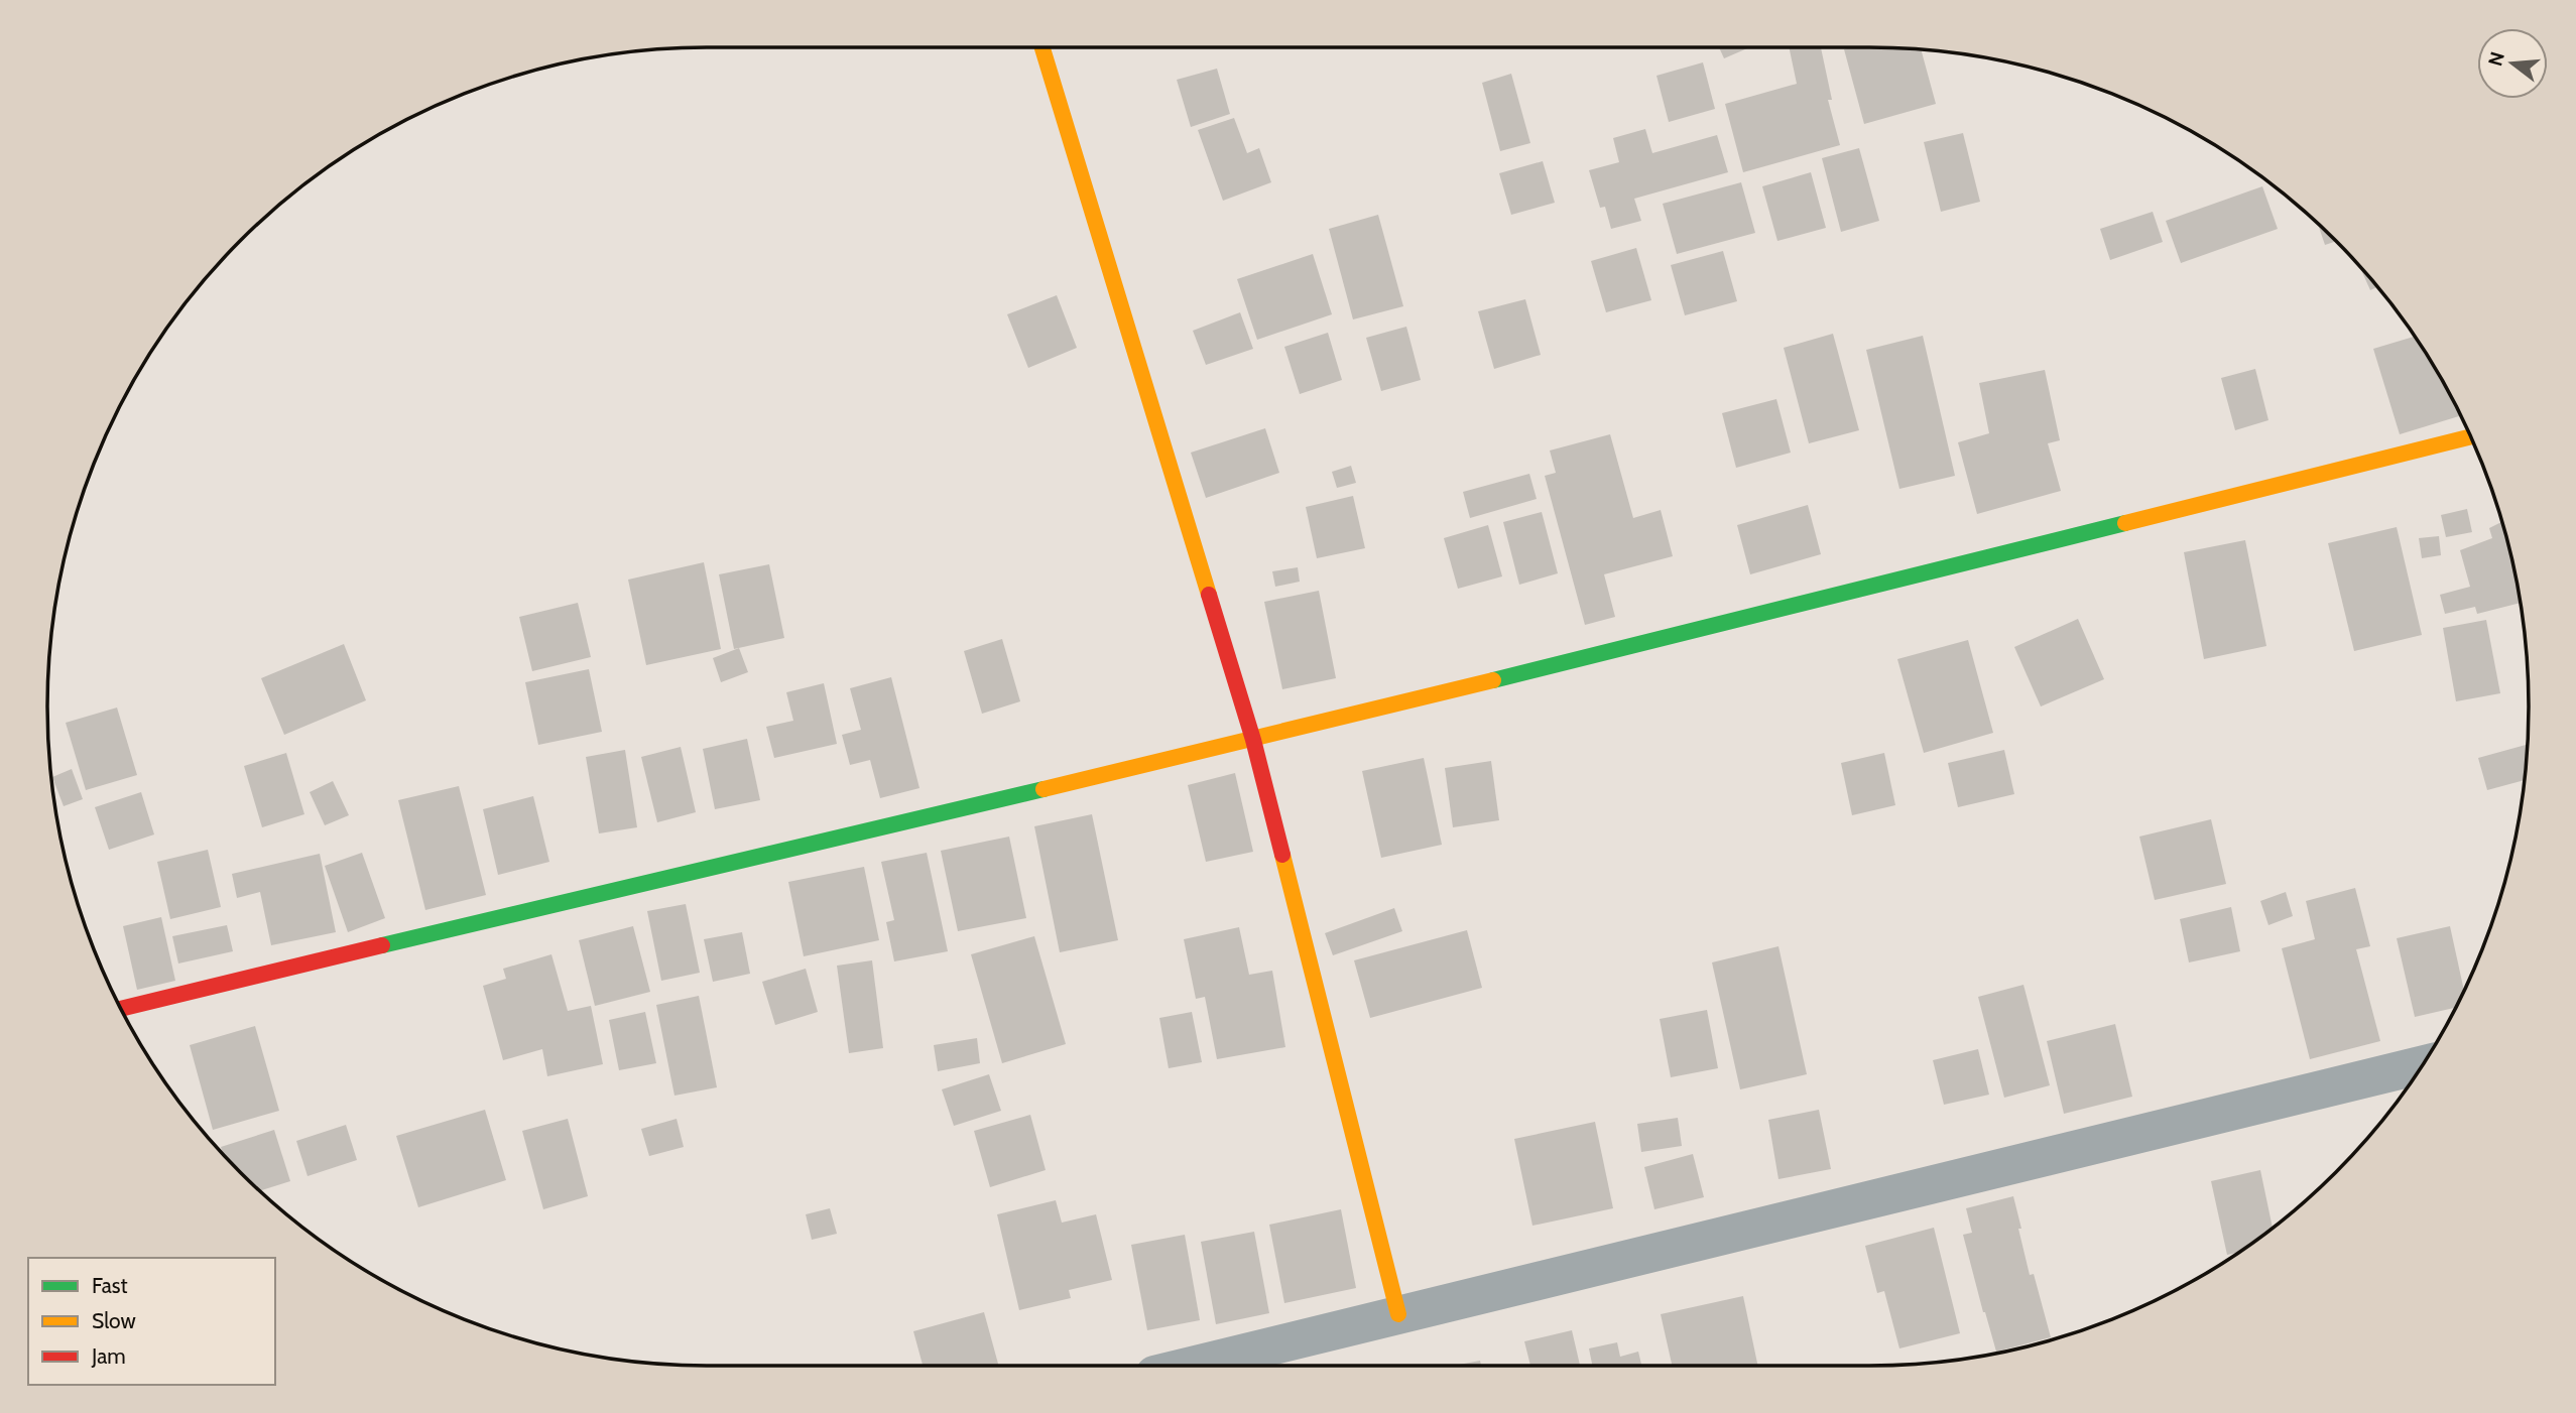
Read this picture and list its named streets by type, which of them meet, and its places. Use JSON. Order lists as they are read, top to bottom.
{
  "legend": ["Fast", "Slow", "Jam"],
  "north": "left"
}
